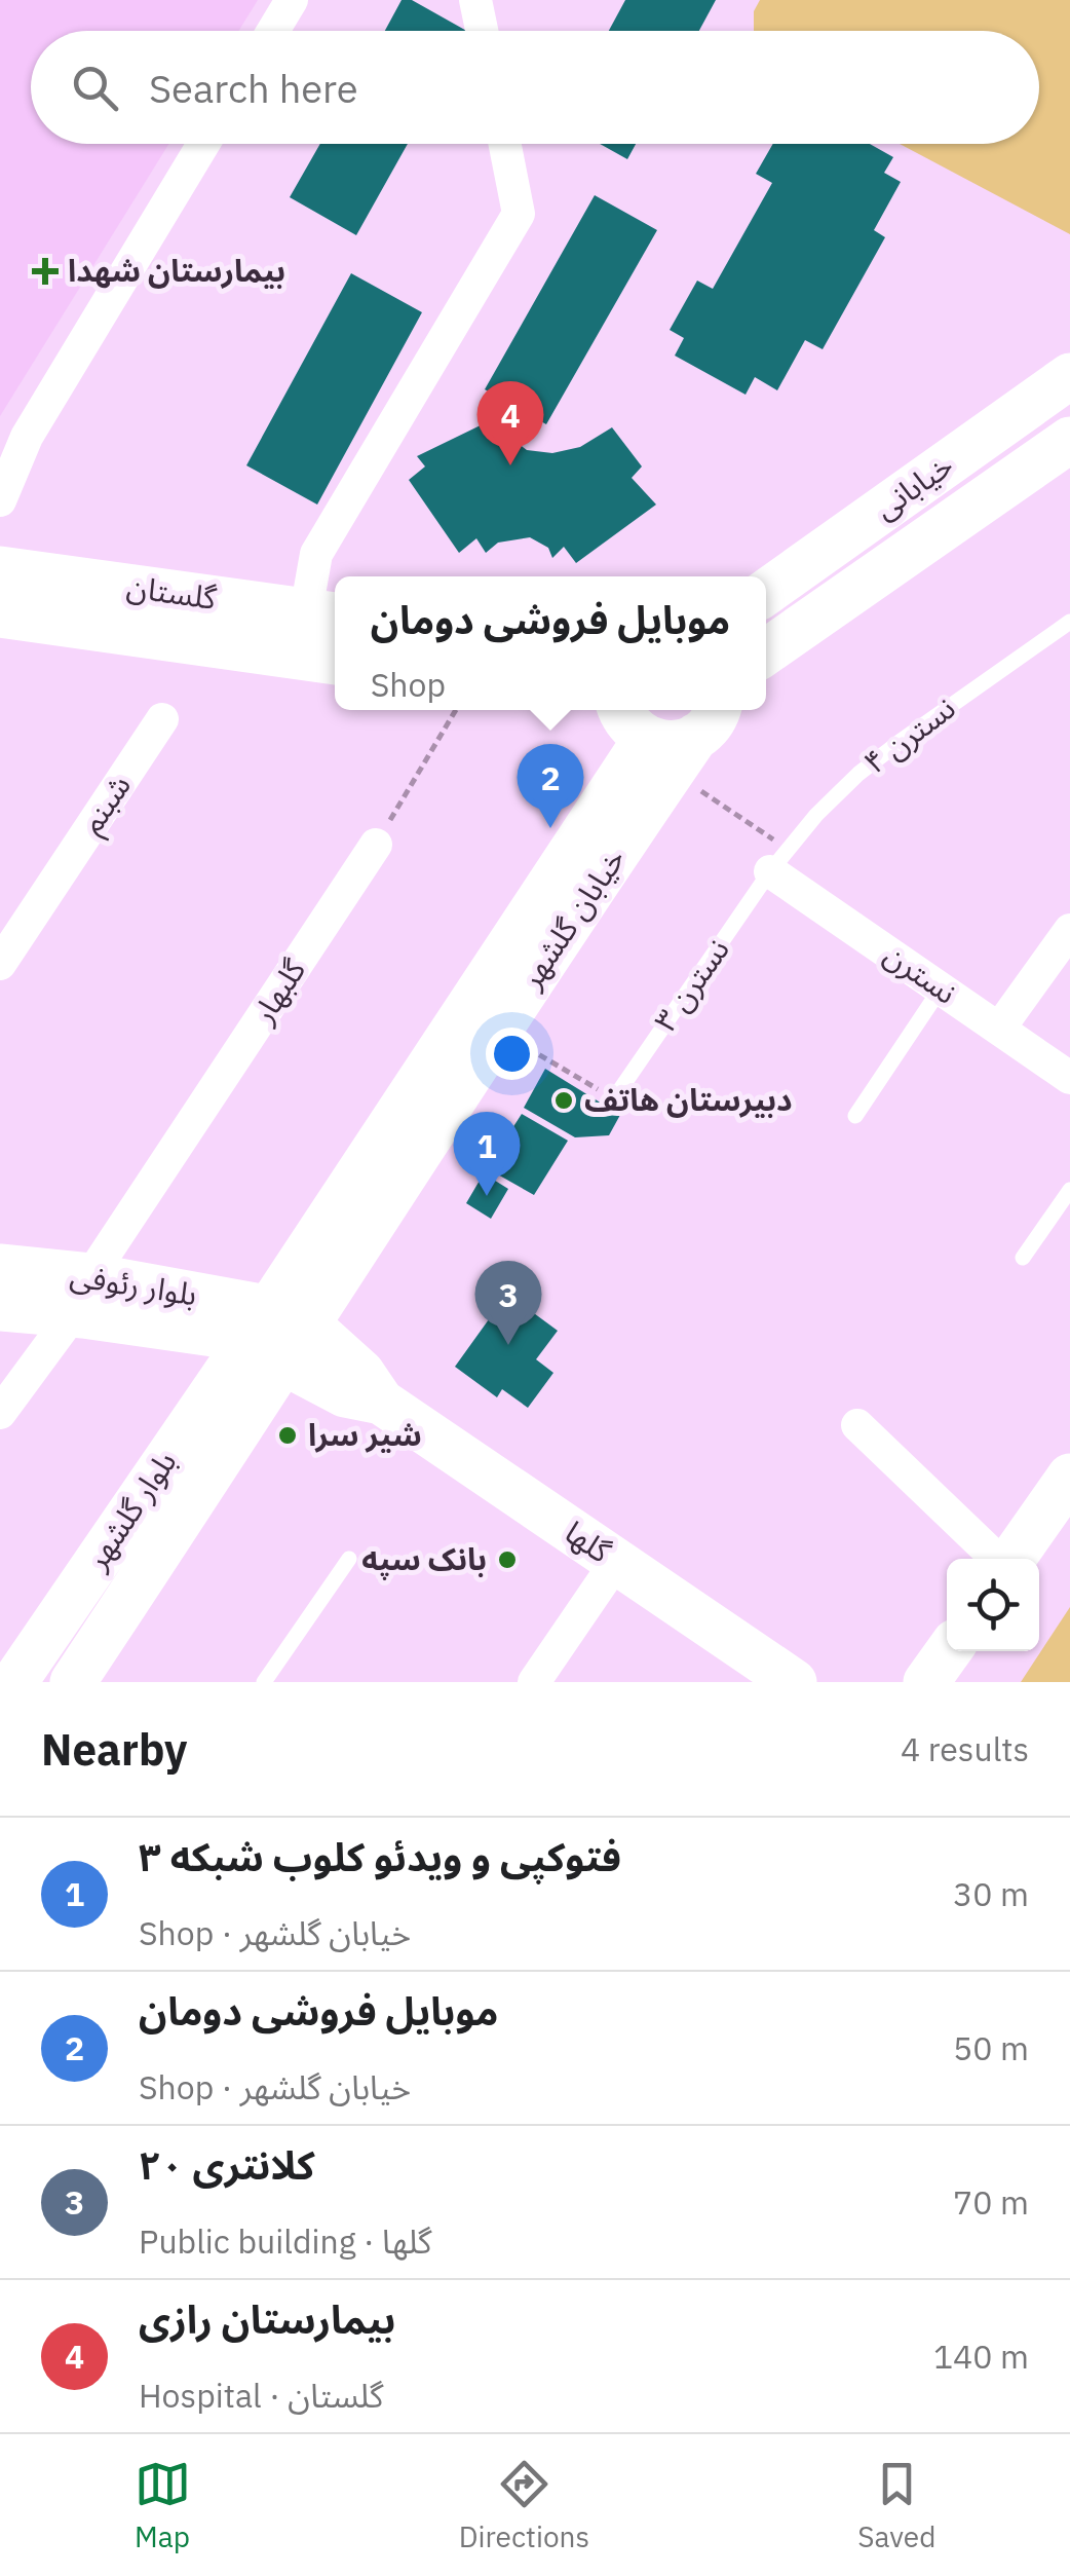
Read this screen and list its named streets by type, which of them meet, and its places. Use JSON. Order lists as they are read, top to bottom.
{
  "streets": {
    "main road": [
      "خیابانی",
      "گلستان",
      "خیابان گلشهر",
      "بلوار رئوفی",
      "بلوار گلشهر",
      "گلها"
    ],
    "street": ["شبنم", "نسترن", "گلبهار"],
    "lane": ["نسترن ۴", "نسترن ٣"]
  },
  "crossings": [
    ["نسترن ۴", "نسترن"],
    ["نسترن ۴", "نسترن ٣"],
    ["خیابان گلشهر", "بلوار رئوفی"],
    ["خیابان گلشهر", "بلوار گلشهر"],
    ["خیابان گلشهر", "گلها"],
    ["نسترن", "نسترن ٣"],
    ["گلبهار", "بلوار رئوفی"],
    ["بلوار رئوفی", "بلوار گلشهر"],
    ["بلوار رئوفی", "گلها"],
    ["بلوار گلشهر", "گلها"]
  ],
  "places": {
    "health": ["بیمارستان شهدا"],
    "other": ["دبیرستان هاتف", "شیر سرا", "بانک سپه"]
  },
  "page": {
    "search": "Search here",
    "pins": [
      "4",
      "2",
      "1",
      "3"
    ],
    "popup": ["موبایل فروشی دومان", "Shop"],
    "heading": ["Nearby", "4 results"],
    "list": [
      {
        "mark": "1",
        "name": "فتوکپی و ویدئو کلوب شبکه ۳",
        "note": "Shop · خیابان گلشهر",
        "value": "30 m"
      },
      {
        "mark": "2",
        "name": "موبایل فروشی دومان",
        "note": "Shop · خیابان گلشهر",
        "value": "50 m"
      },
      {
        "mark": "3",
        "name": "کلانتری ۲۰",
        "note": "Public building · گلها",
        "value": "70 m"
      },
      {
        "mark": "4",
        "name": "بیمارستان رازی",
        "note": "Hospital · گلستان",
        "value": "140 m"
      }
    ],
    "nav": ["Map", "Directions", "Saved"]
  }
}
